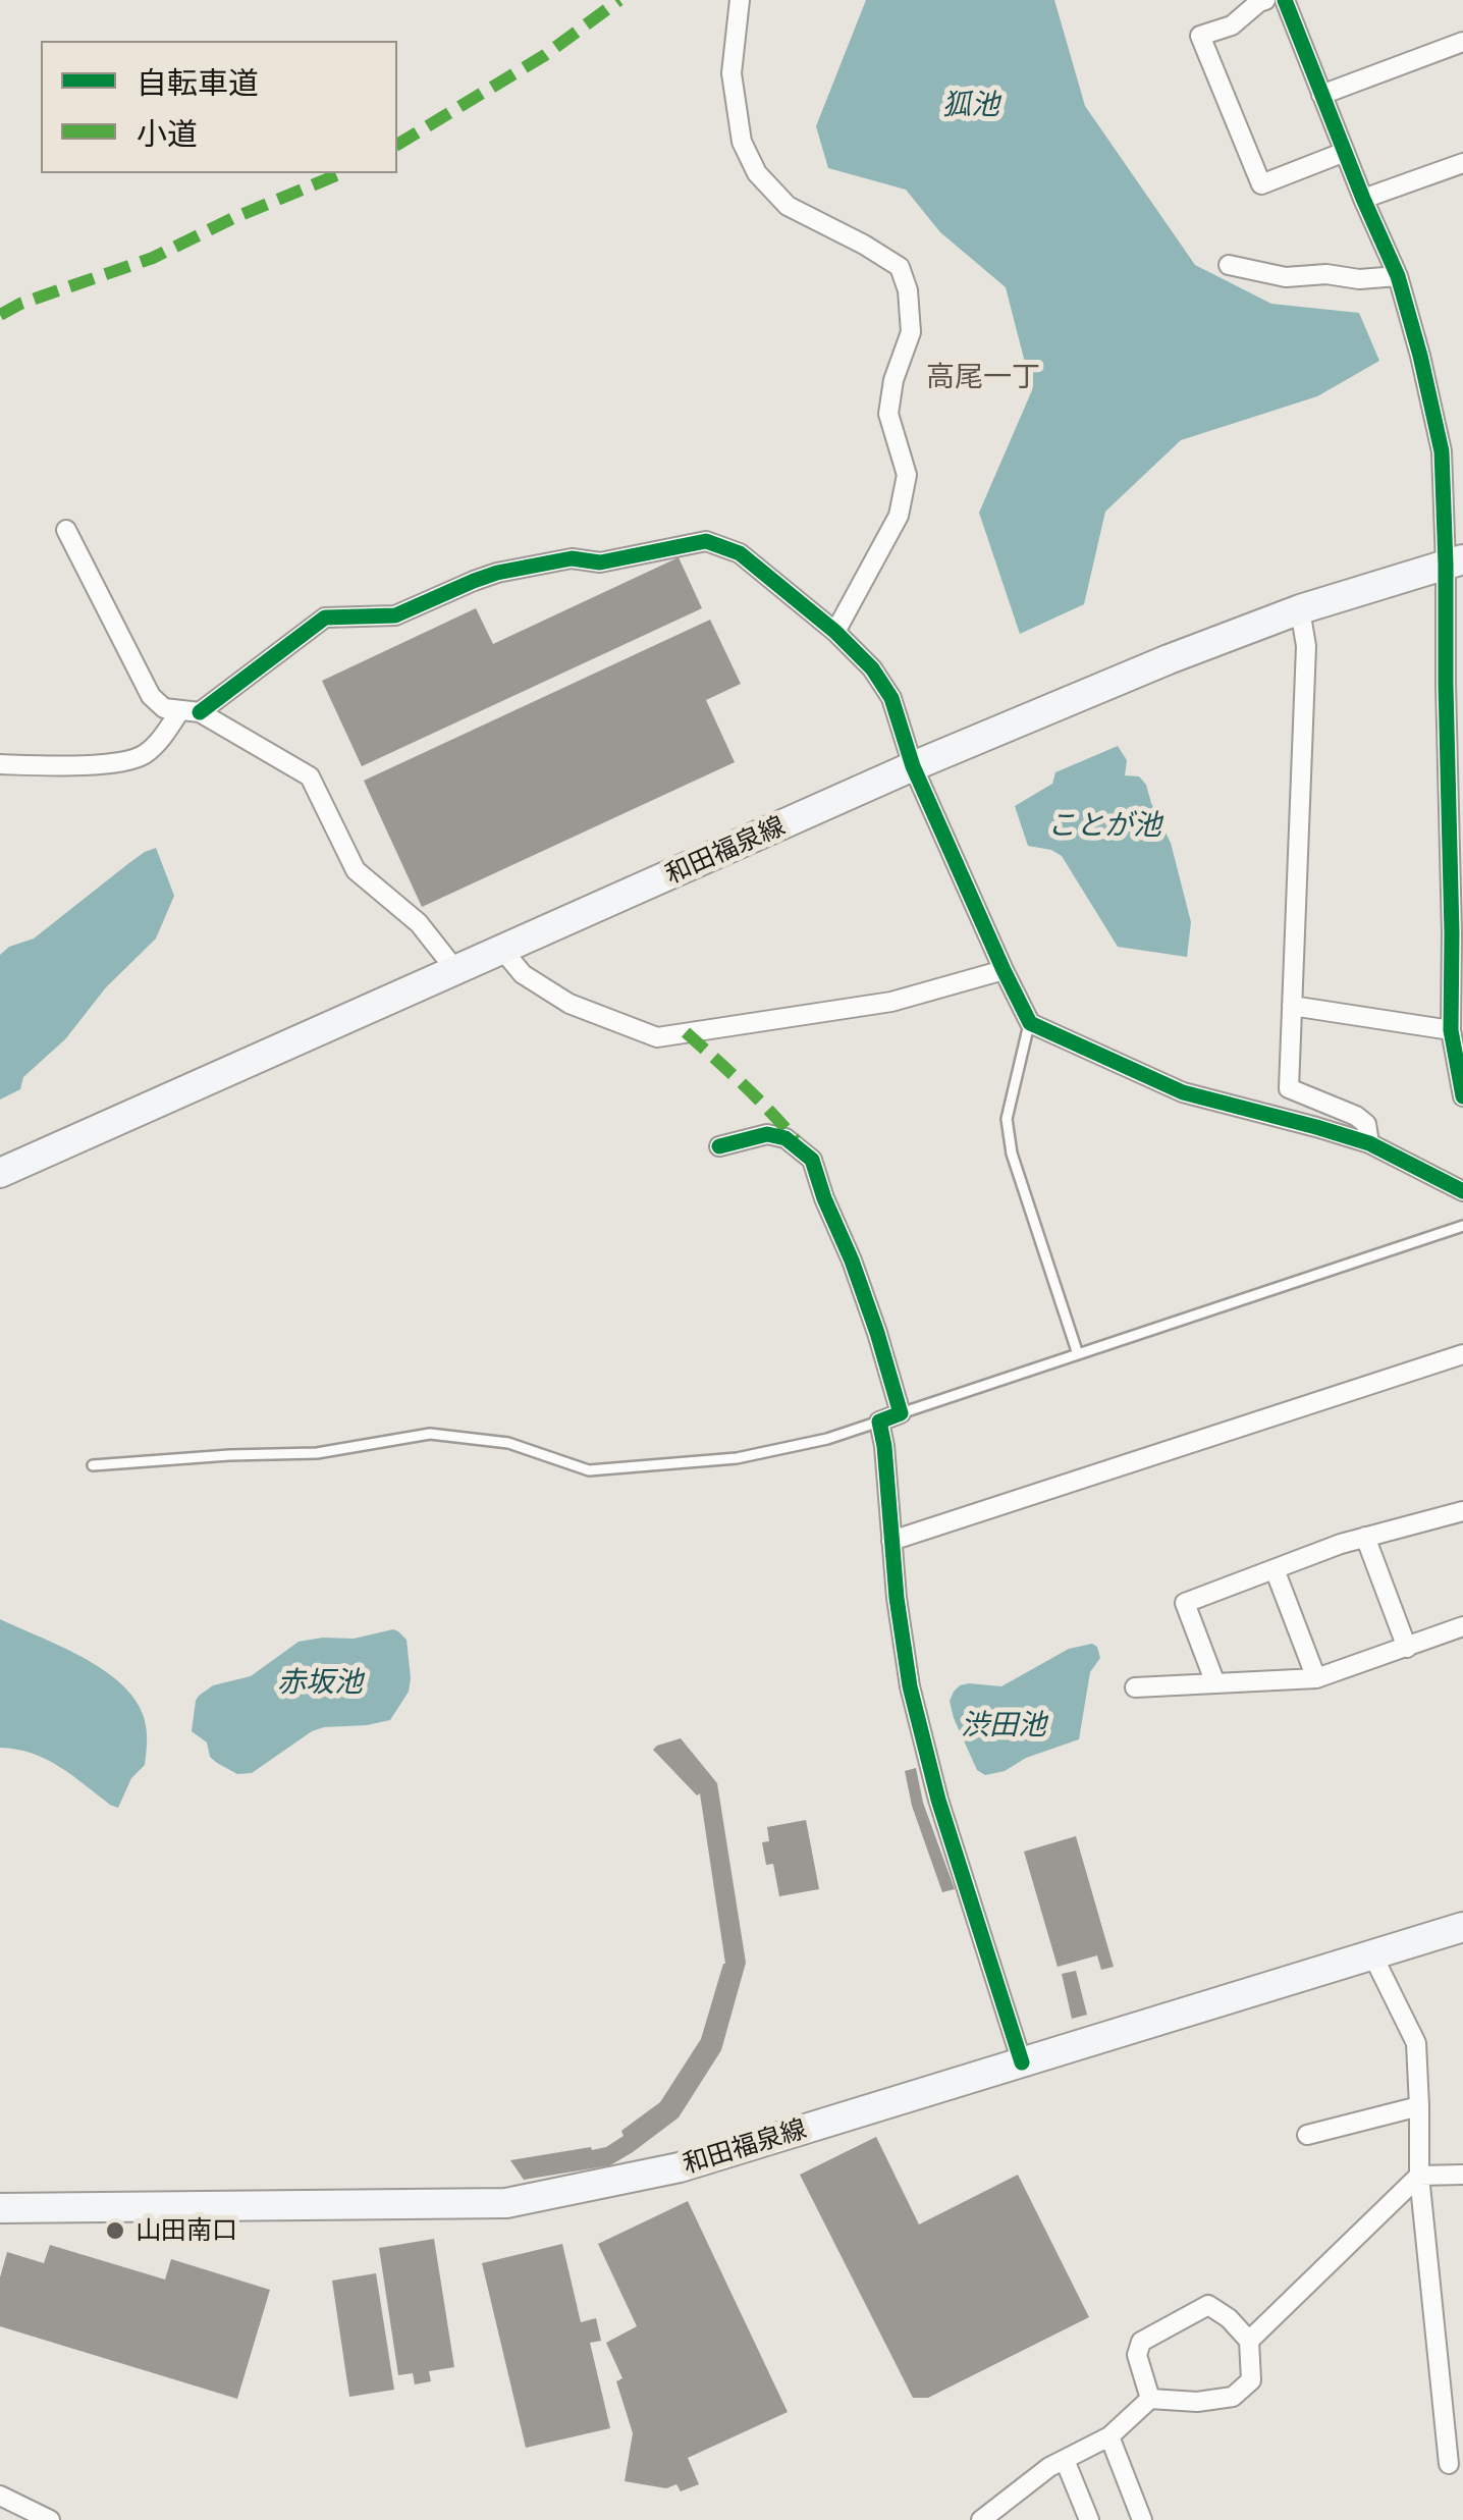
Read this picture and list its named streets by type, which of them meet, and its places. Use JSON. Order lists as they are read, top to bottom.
{
  "streets": {
    "main road": ["和田福泉線"]
  },
  "districts": ["高尾一丁"],
  "water": [
    "狐池",
    "ことが池",
    "赤坂池",
    "渋田池"
  ],
  "places": ["山田南口"],
  "legend": ["自転車道", "小道"]
}
